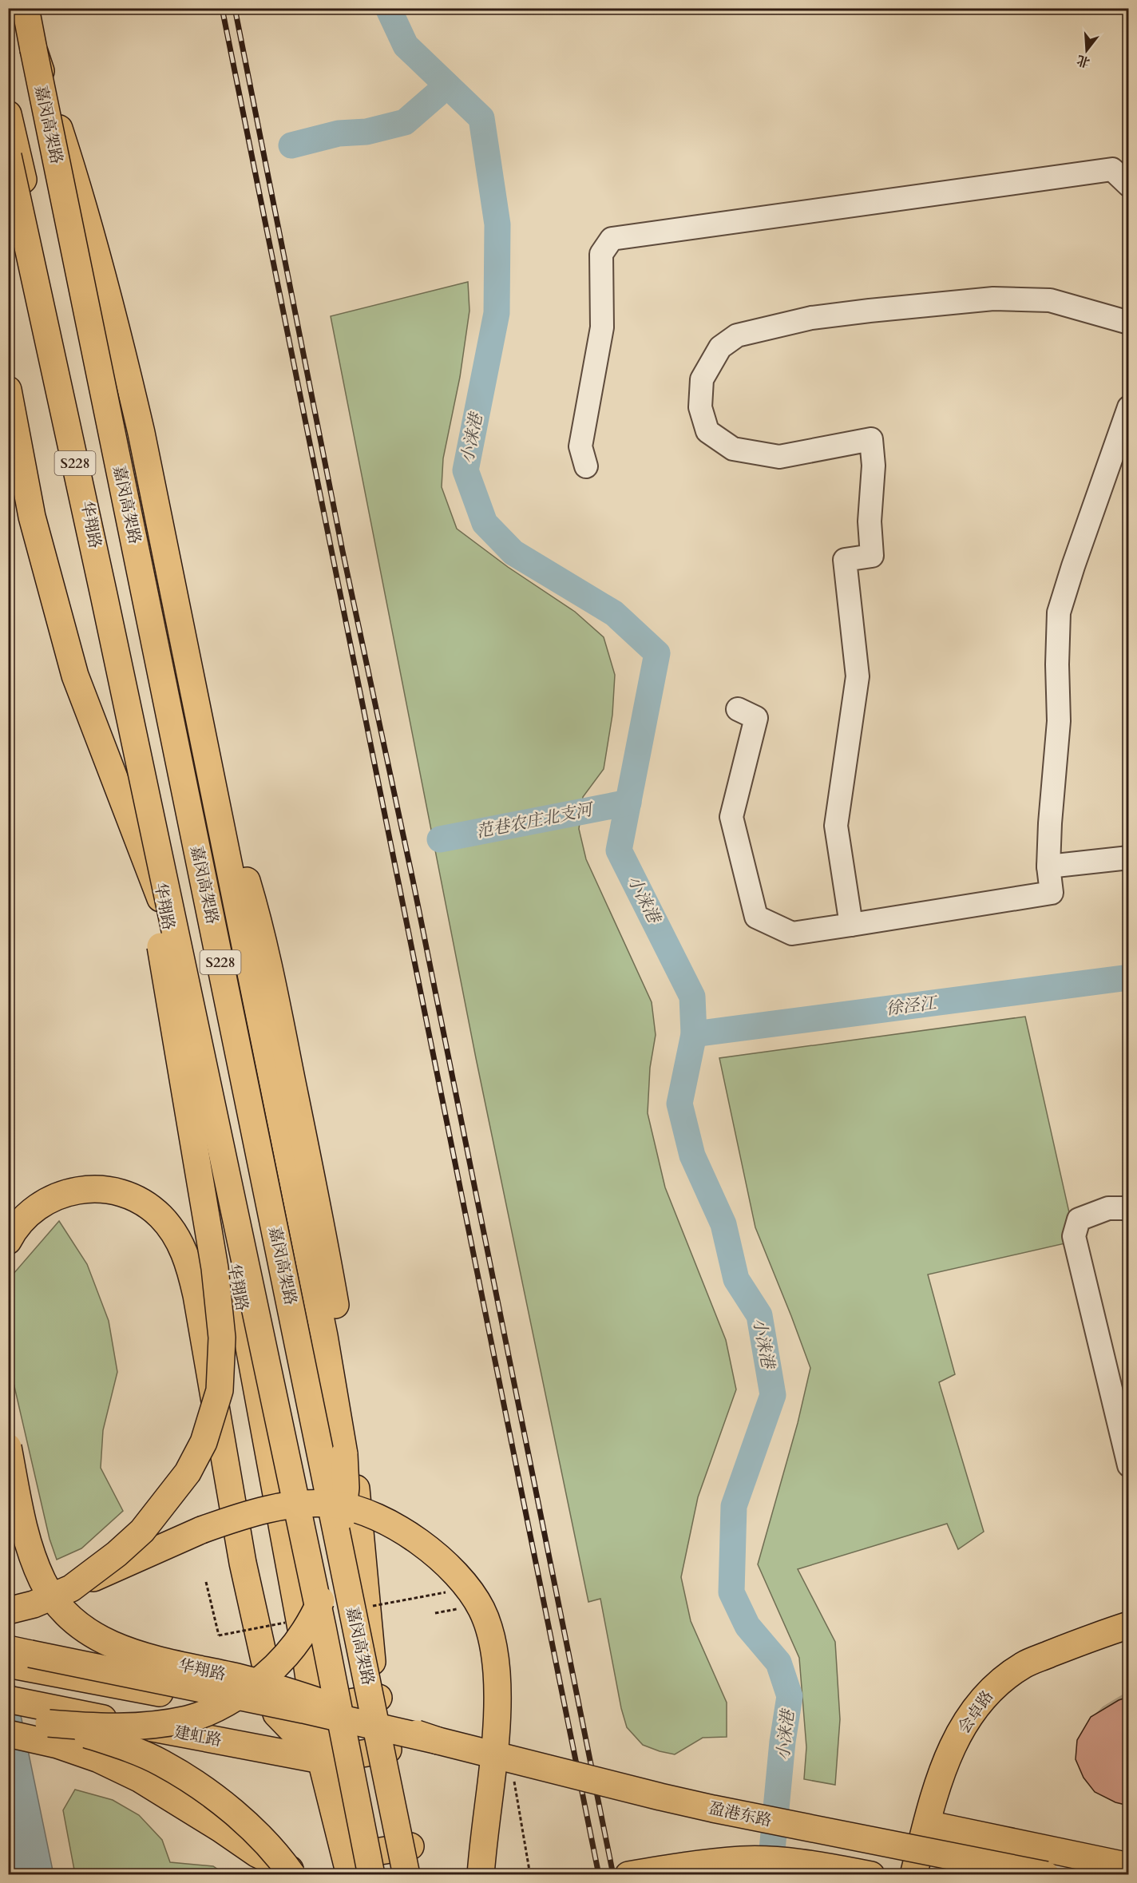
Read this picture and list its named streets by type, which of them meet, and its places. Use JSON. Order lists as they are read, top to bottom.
{
  "streets": {
    "main road": [
      "嘉闵高架路",
      "S228",
      "华翔路",
      "会卓路",
      "建虹路",
      "盈港东路"
    ]
  },
  "crossings": [
    ["华翔路", "建虹路"],
    ["华翔路", "盈港东路"]
  ],
  "water": ["小涞港", "范巷农庄北支河", "徐泾江"],
  "north": "bottom"
}
